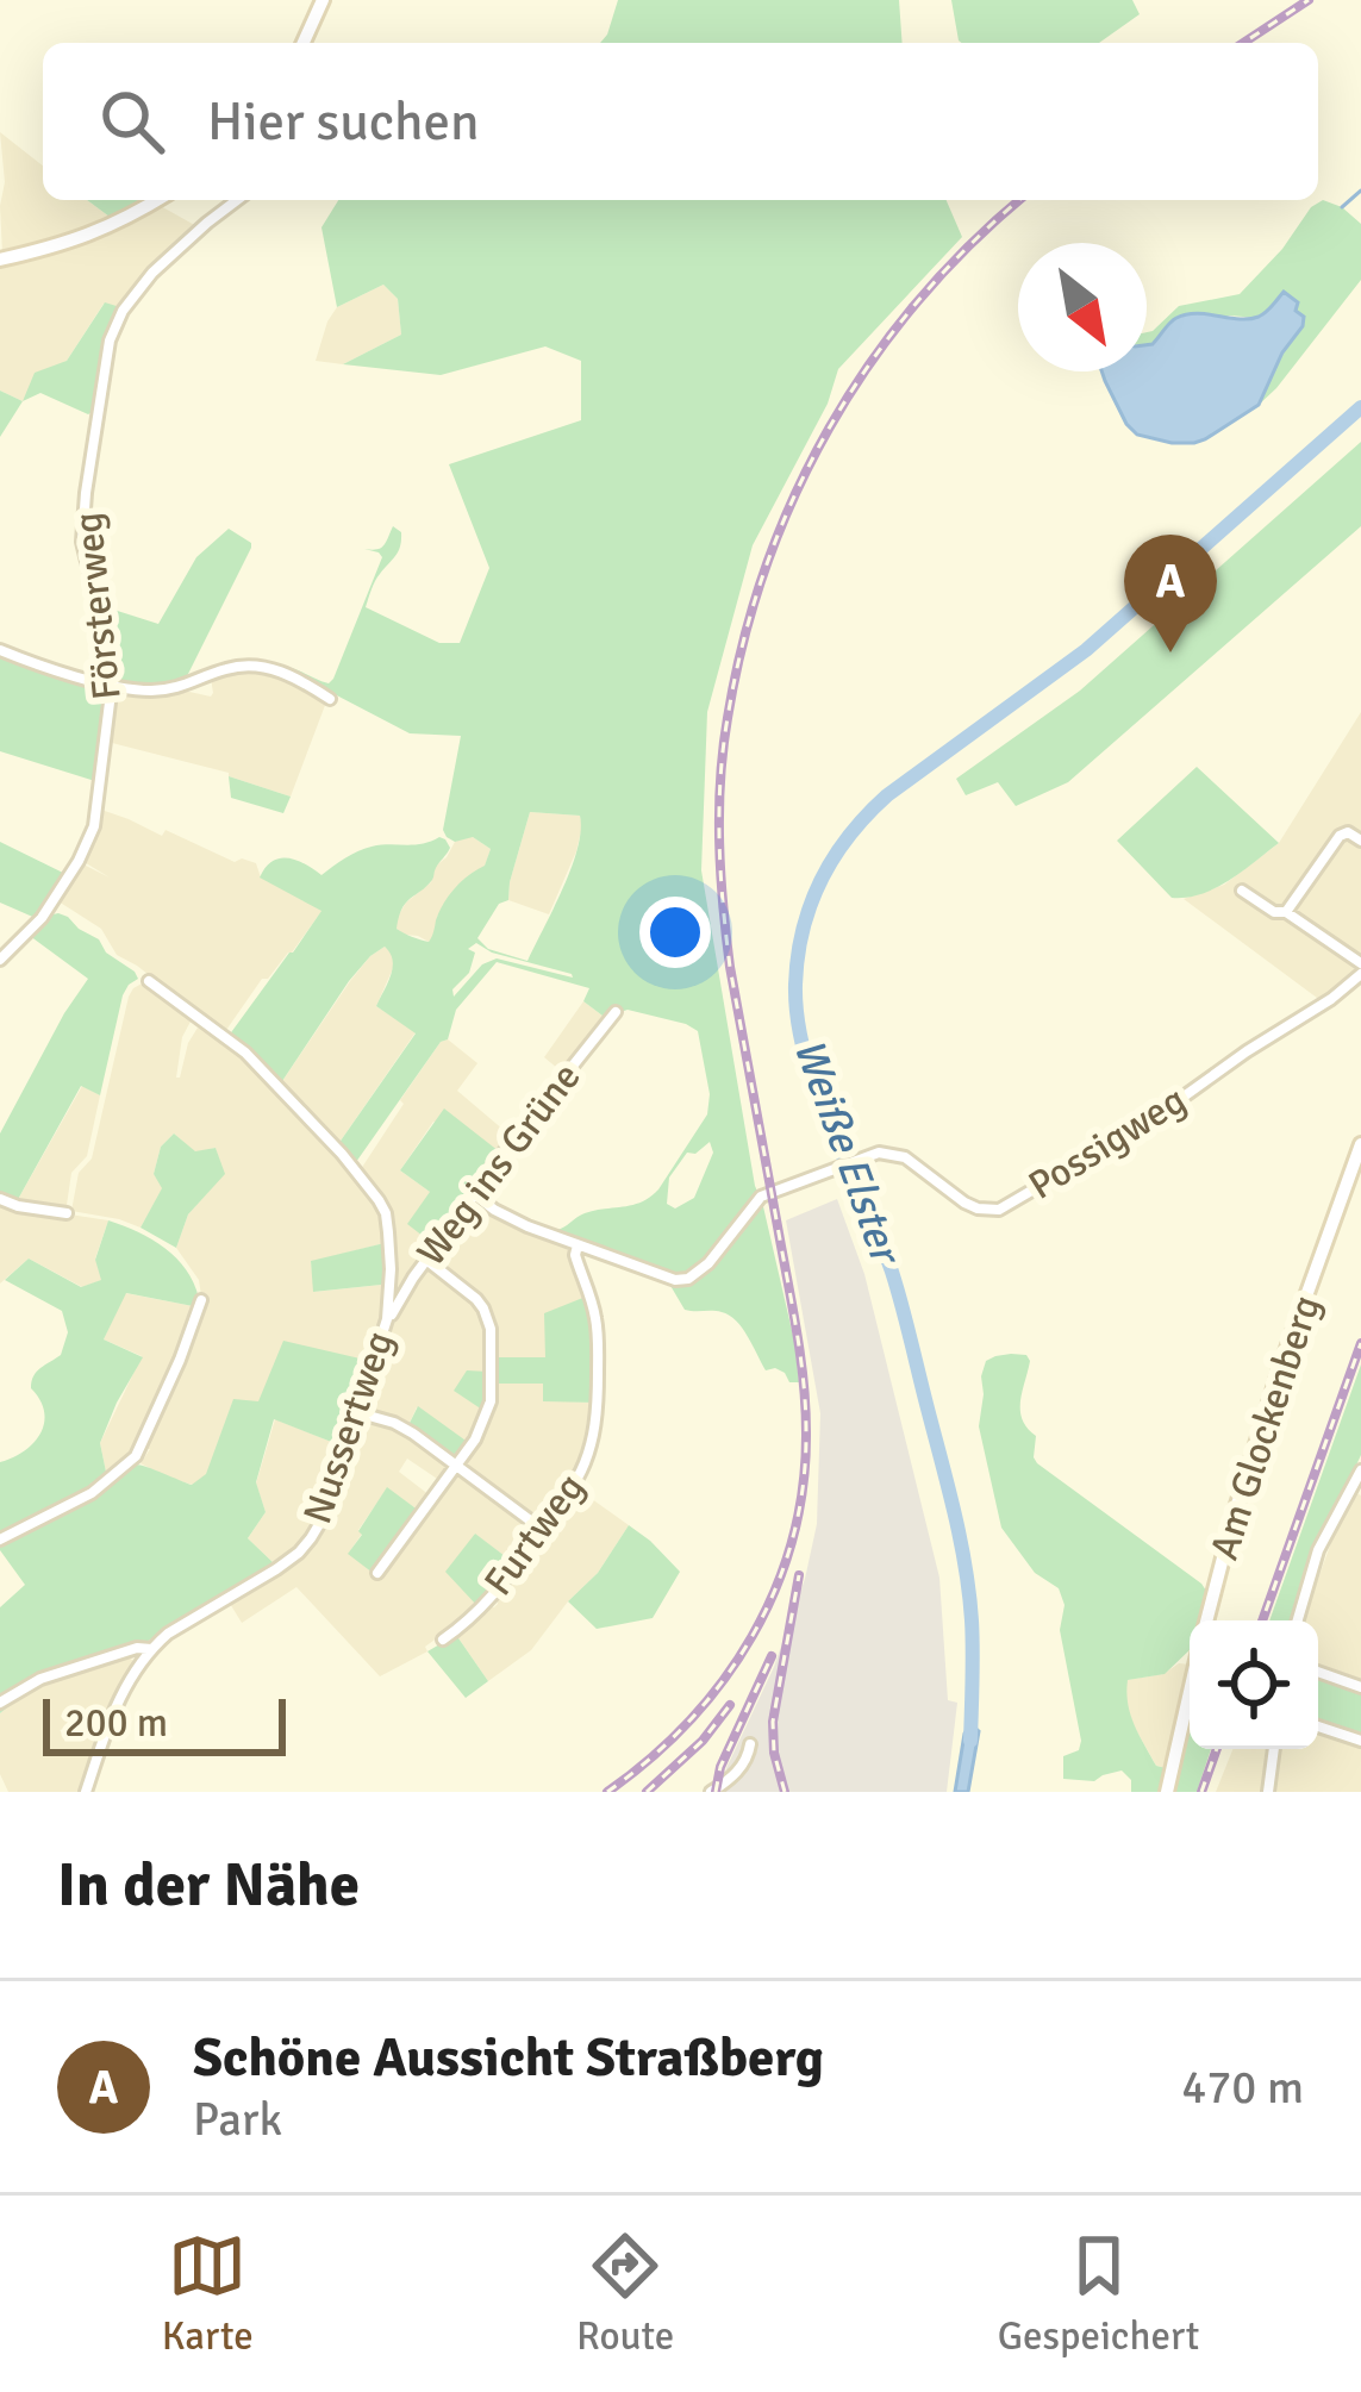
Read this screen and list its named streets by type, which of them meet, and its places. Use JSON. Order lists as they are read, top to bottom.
{
  "streets": {
    "main road": ["Am Glockenberg"],
    "street": [
      "Försterweg",
      "Possigweg",
      "Weg ins Grüne",
      "Nussertweg",
      "Furtweg"
    ]
  },
  "crossings": [
    ["Possigweg", "Weg ins Grüne"],
    ["Possigweg", "Furtweg"],
    ["Weg ins Grüne", "Nussertweg"]
  ],
  "water": ["Weiße Elster"],
  "scale_bar": "200 m",
  "north": "bottom right",
  "page": {
    "search": "Hier suchen",
    "pins": "A",
    "scale": "200 m",
    "heading": "In der Nähe",
    "list": [
      {
        "mark": "A",
        "name": "Schöne Aussicht Straßberg",
        "note": "Park",
        "value": "470 m"
      }
    ],
    "nav": ["Karte", "Route", "Gespeichert"]
  }
}
